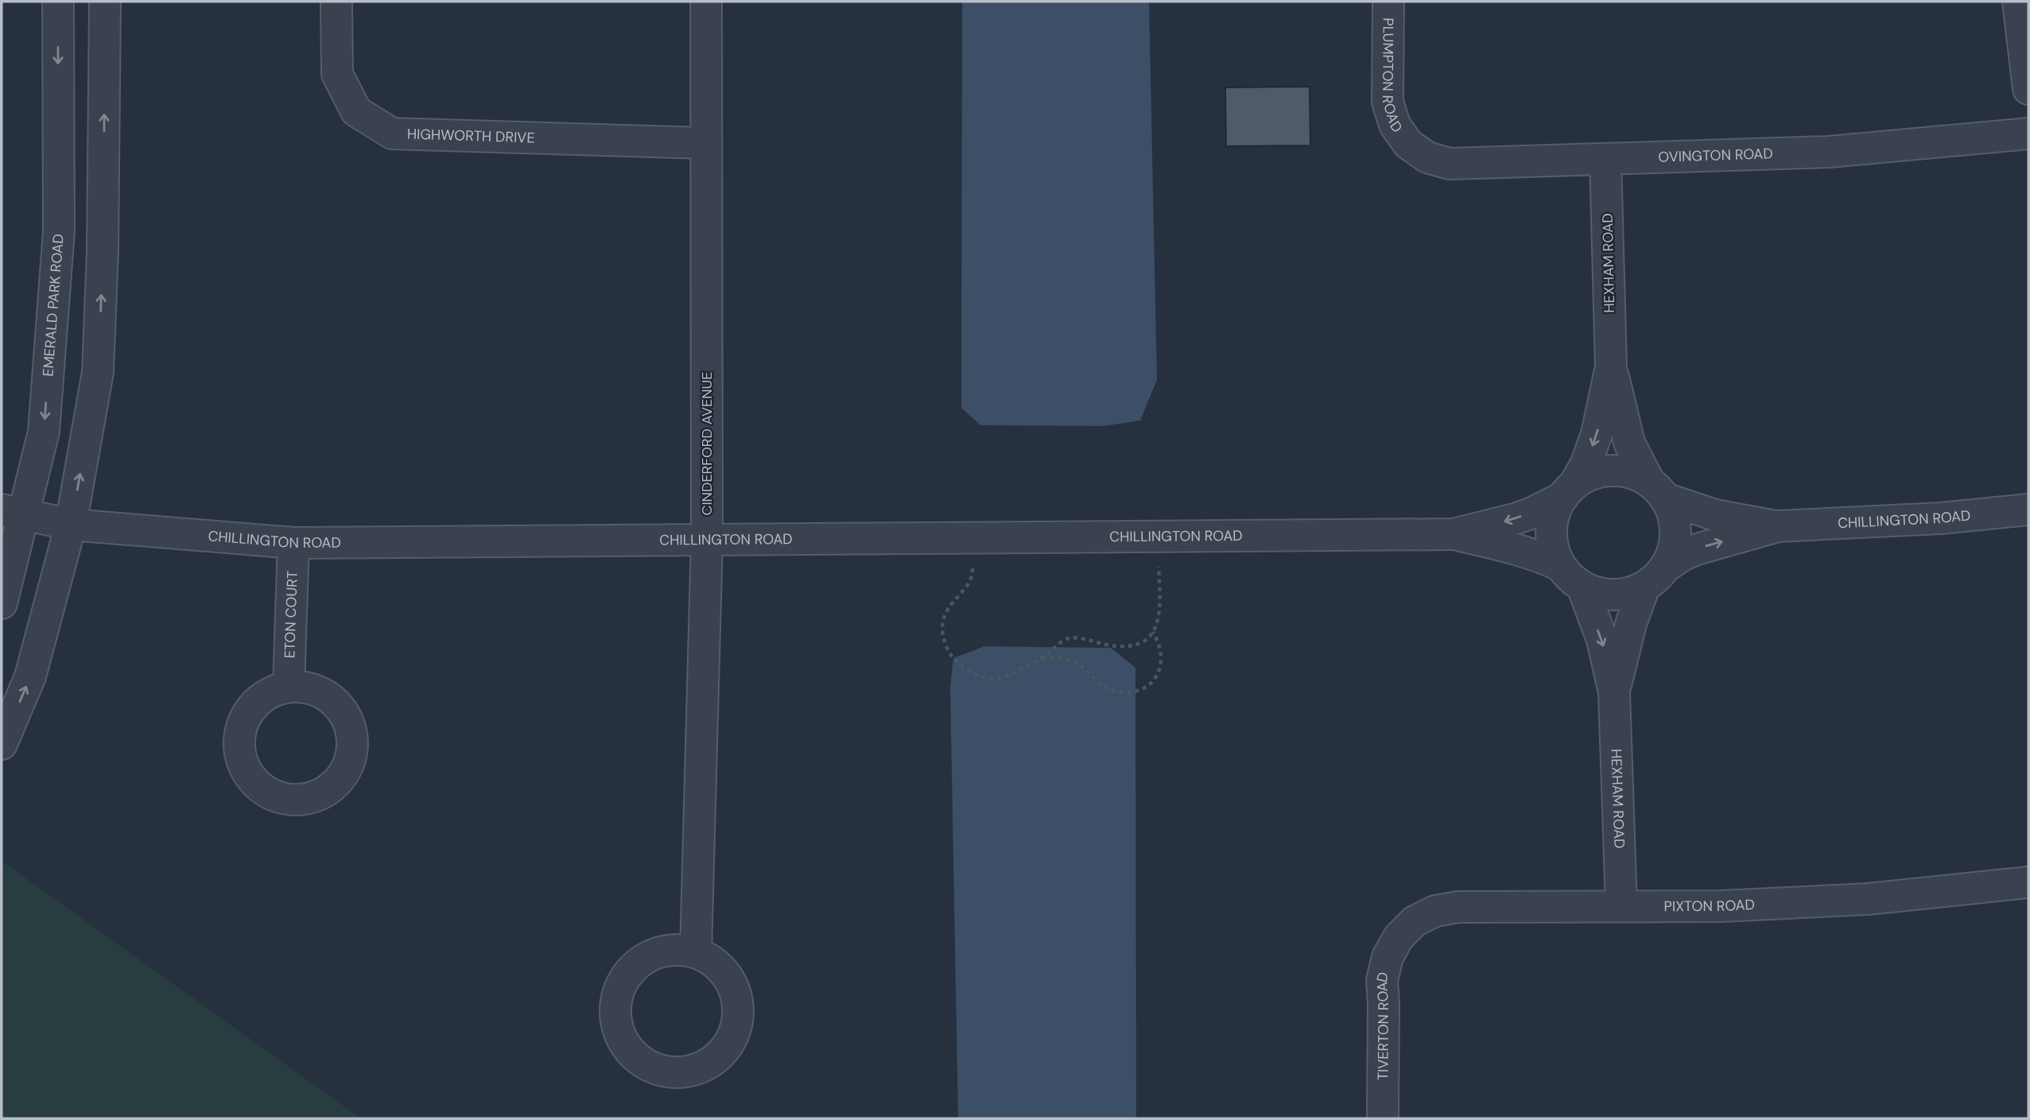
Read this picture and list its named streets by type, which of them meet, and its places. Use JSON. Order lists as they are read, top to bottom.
{
  "streets": {
    "street": [
      "PLUMPTON ROAD",
      "HIGHWORTH DRIVE",
      "OVINGTON ROAD",
      "HEXHAM ROAD",
      "EMERALD PARK ROAD",
      "CINDERFORD AVENUE",
      "CHILLINGTON ROAD",
      "ETON COURT",
      "PIXTON ROAD",
      "TIVERTON ROAD"
    ]
  },
  "crossings": [
    ["PLUMPTON ROAD", "OVINGTON ROAD"],
    ["HIGHWORTH DRIVE", "CINDERFORD AVENUE"],
    ["OVINGTON ROAD", "HEXHAM ROAD"],
    ["HEXHAM ROAD", "CHILLINGTON ROAD"],
    ["HEXHAM ROAD", "PIXTON ROAD"],
    ["EMERALD PARK ROAD", "CHILLINGTON ROAD"],
    ["CINDERFORD AVENUE", "CHILLINGTON ROAD"],
    ["CHILLINGTON ROAD", "ETON COURT"],
    ["PIXTON ROAD", "TIVERTON ROAD"]
  ]
}
